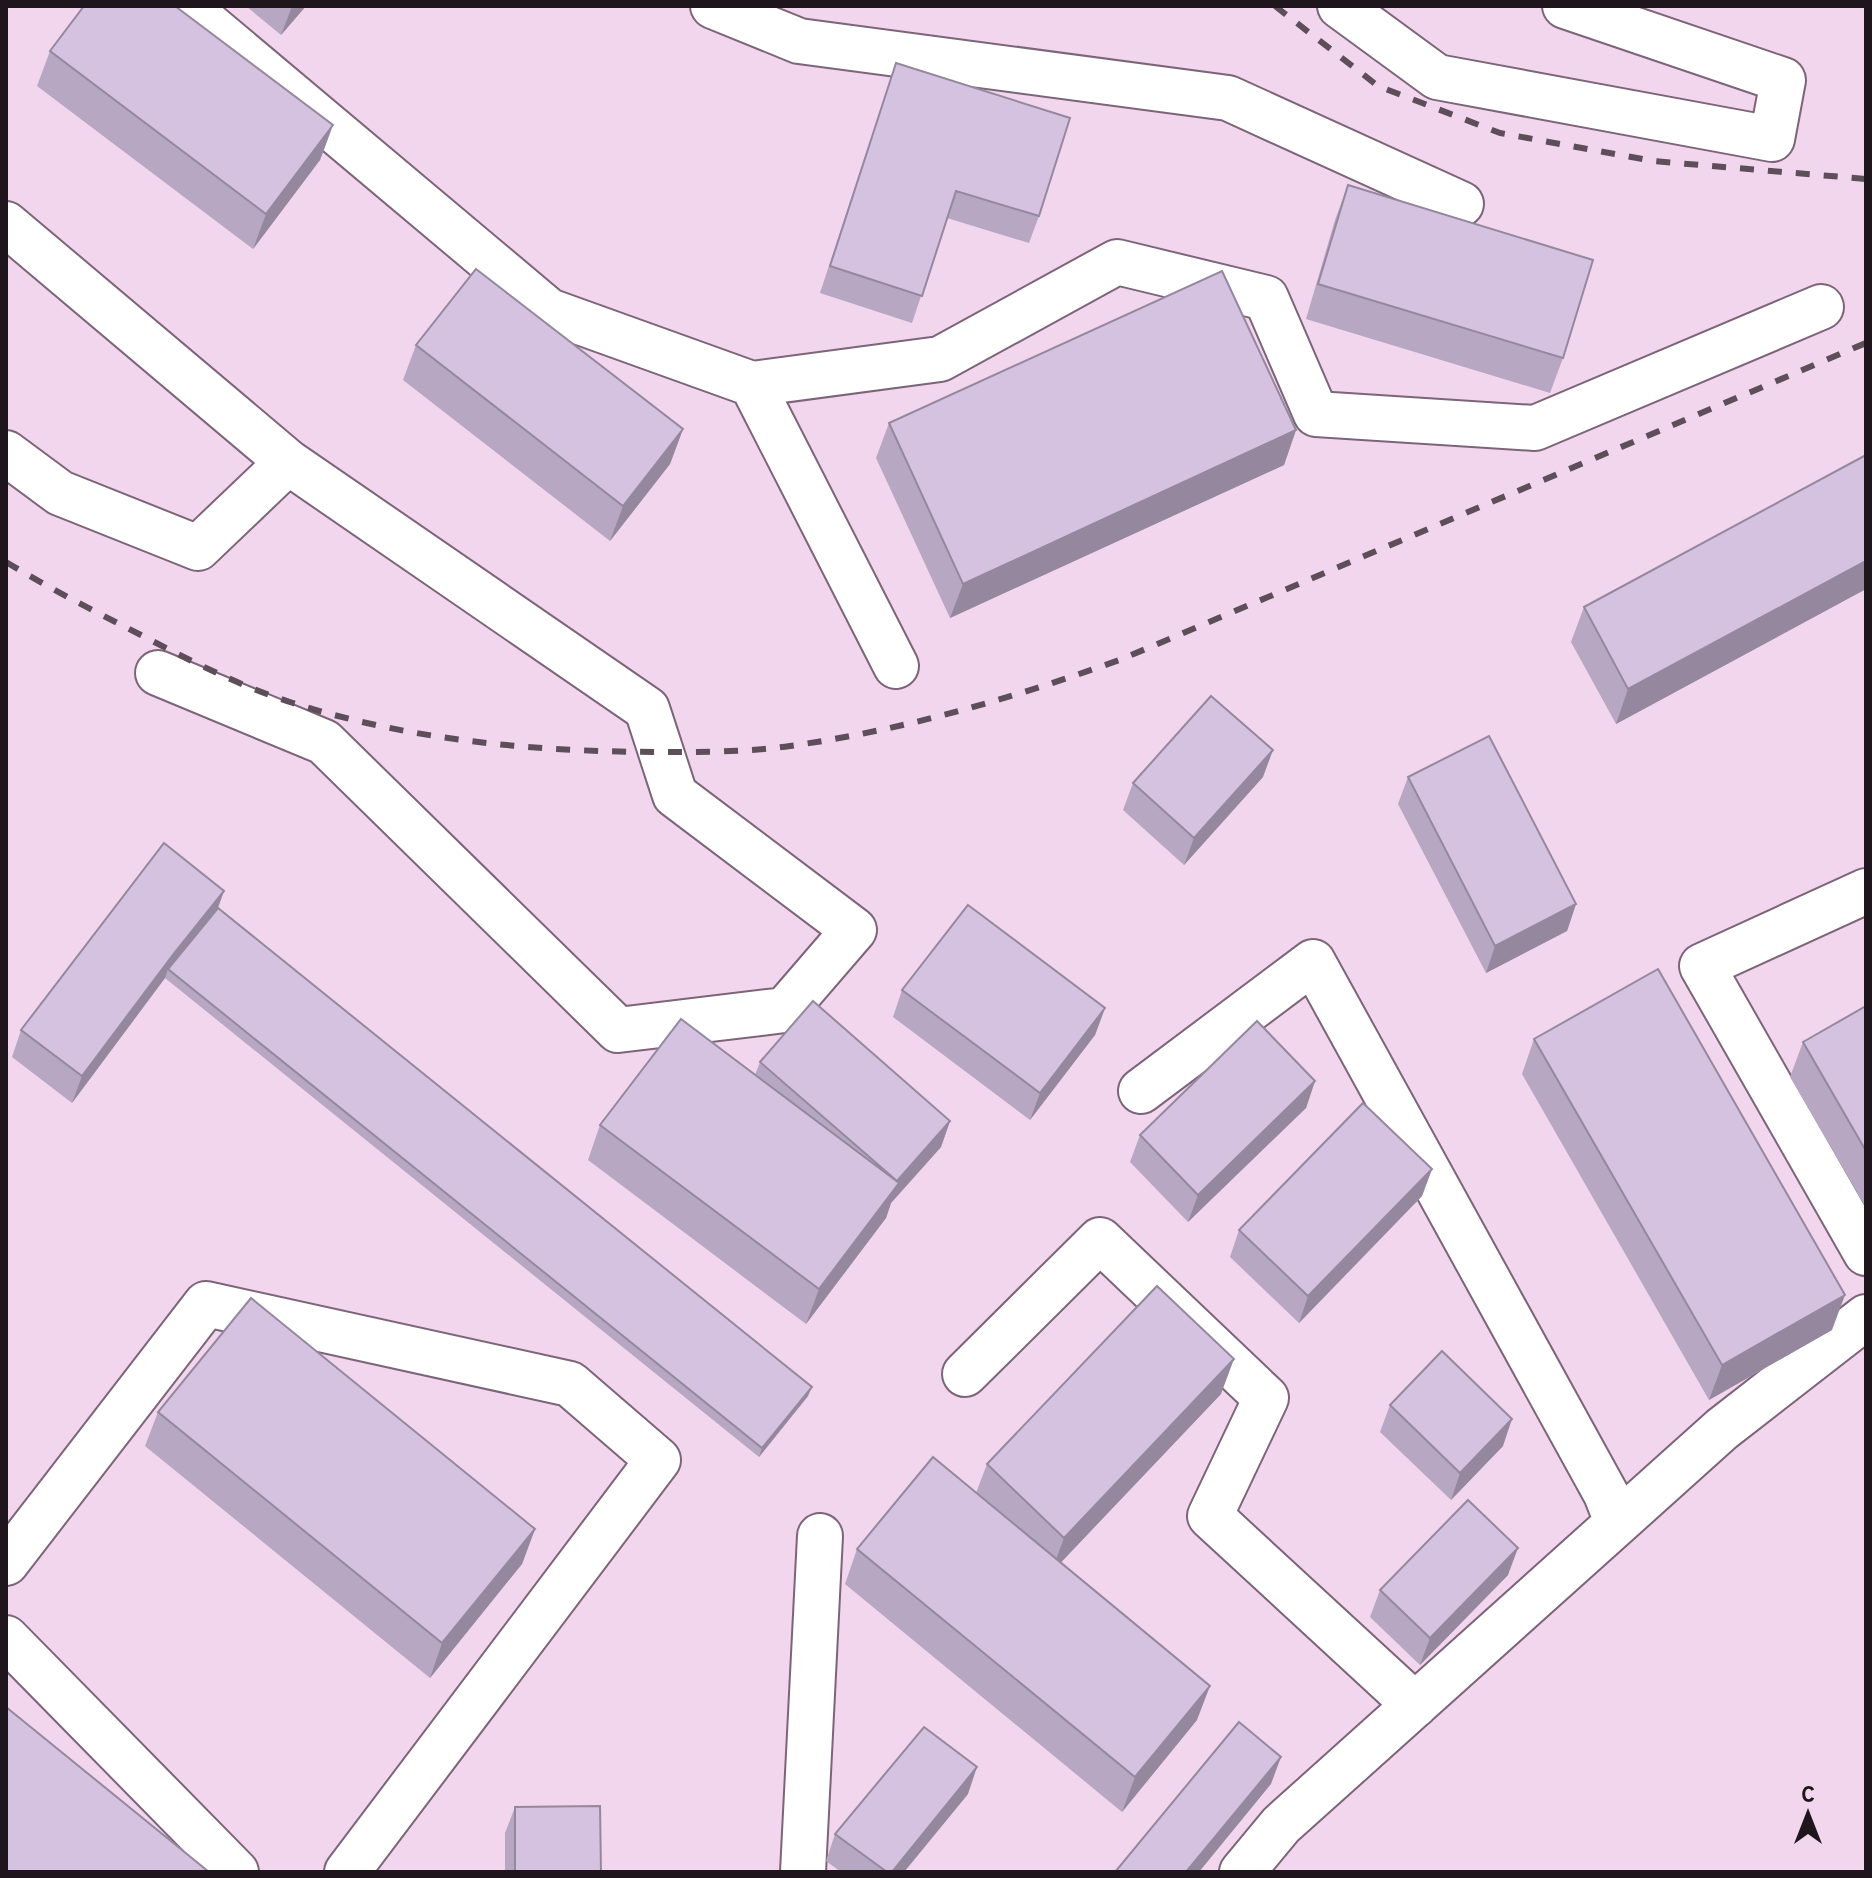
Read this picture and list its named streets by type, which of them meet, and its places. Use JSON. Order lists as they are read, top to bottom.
{
  "north": "top"
}
